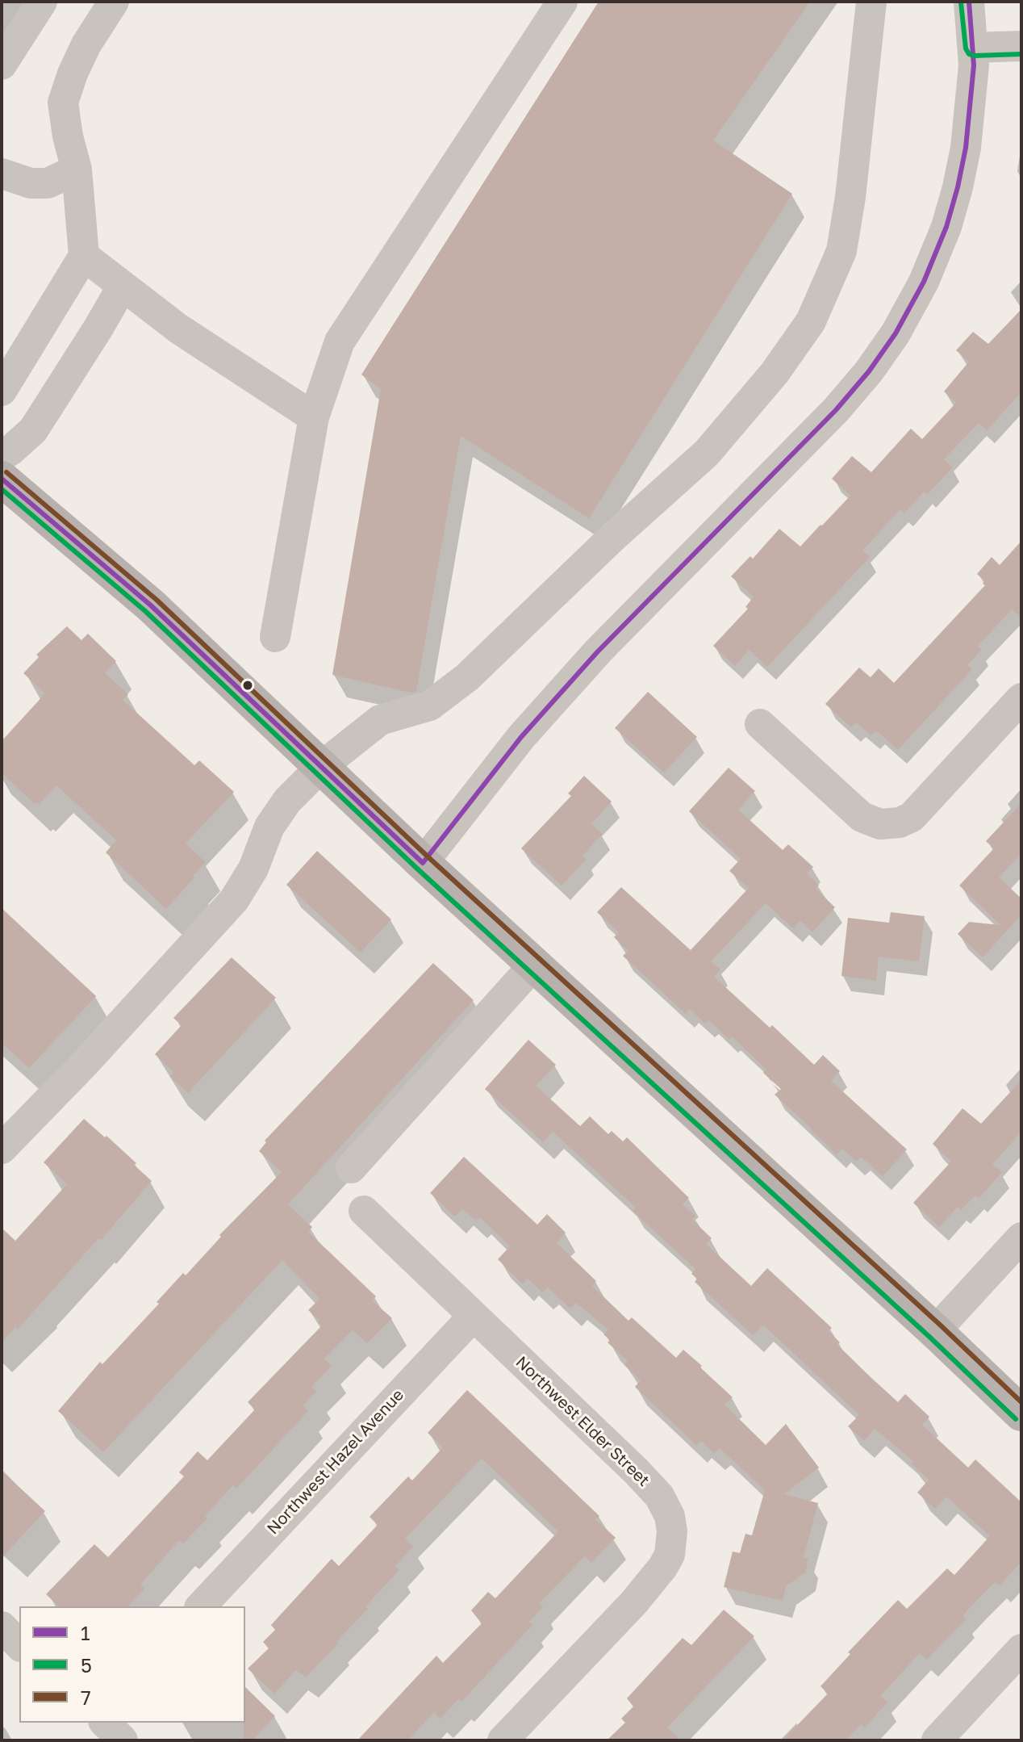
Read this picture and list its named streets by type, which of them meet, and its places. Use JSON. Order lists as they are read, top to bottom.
{
  "streets": {
    "street": ["Northwest Elder Street", "Northwest Hazel Avenue"]
  },
  "crossings": [
    ["Northwest Elder Street", "Northwest Hazel Avenue"]
  ],
  "lines": ["transit line 1", "transit line 5", "transit line 7"],
  "legend": ["1", "5", "7"]
}
